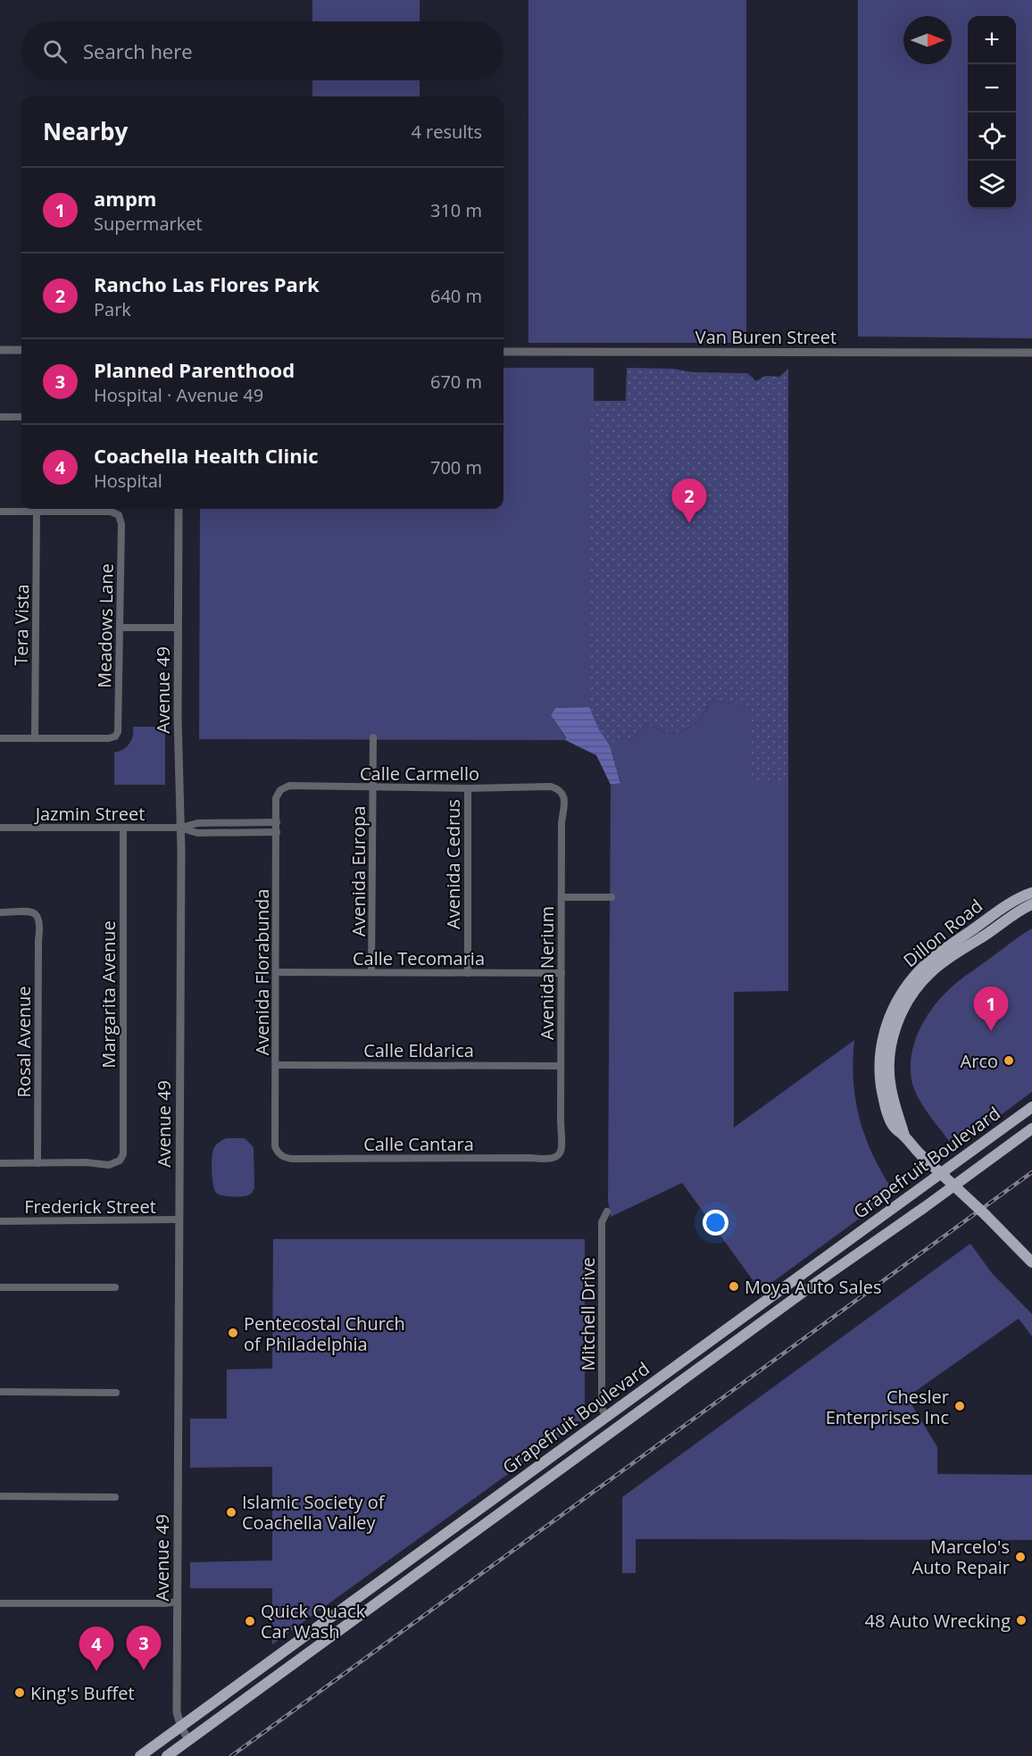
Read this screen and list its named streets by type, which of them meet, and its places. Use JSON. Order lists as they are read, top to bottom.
{
  "streets": {
    "main road": ["Dillon Road", "Grapefruit Boulevard"],
    "street": [
      "Van Buren Street",
      "Tera Vista",
      "Meadows Lane",
      "Avenue 49",
      "Calle Carmello",
      "Jazmin Street",
      "Avenida Cedrus",
      "Avenida Europa",
      "Calle Tecomaria",
      "Avenida Florabunda",
      "Avenida Nerium",
      "Margarita Avenue",
      "Rosal Avenue",
      "Calle Eldarica",
      "Calle Cantara",
      "Frederick Street",
      "Mitchell Drive"
    ]
  },
  "crossings": [
    ["Tera Vista", "Meadows Lane"],
    ["Avenue 49", "Jazmin Street"],
    ["Avenue 49", "Grapefruit Boulevard"],
    ["Avenue 49", "Frederick Street"],
    ["Calle Carmello", "Avenida Cedrus"],
    ["Calle Carmello", "Avenida Europa"],
    ["Calle Carmello", "Avenida Florabunda"],
    ["Calle Carmello", "Avenida Nerium"],
    ["Jazmin Street", "Margarita Avenue"],
    ["Avenida Cedrus", "Calle Tecomaria"],
    ["Avenida Europa", "Calle Tecomaria"],
    ["Calle Tecomaria", "Avenida Florabunda"],
    ["Calle Tecomaria", "Avenida Nerium"],
    ["Avenida Florabunda", "Calle Eldarica"],
    ["Avenida Florabunda", "Calle Cantara"],
    ["Avenida Nerium", "Calle Eldarica"],
    ["Avenida Nerium", "Calle Cantara"],
    ["Margarita Avenue", "Rosal Avenue"],
    ["Grapefruit Boulevard", "Mitchell Drive"]
  ],
  "places": [
    "Arco",
    "Moya Auto Sales",
    "Pentecostal Church of Philadelphia",
    "Chesler Enterprises Inc",
    "Islamic Society of Coachella Valley",
    "Marcelo's Auto Repair",
    "48 Auto Wrecking",
    "Quick Quack Car Wash",
    "King's Buffet"
  ],
  "north": "right",
  "page": {
    "map_buttons": ["+", "−"],
    "search": "Search here",
    "heading": ["Nearby", "4 results"],
    "list": [
      {
        "mark": "1",
        "name": "ampm",
        "note": "Supermarket",
        "value": "310 m"
      },
      {
        "mark": "2",
        "name": "Rancho Las Flores Park",
        "note": "Park",
        "value": "640 m"
      },
      {
        "mark": "3",
        "name": "Planned Parenthood",
        "note": "Hospital · Avenue 49",
        "value": "670 m"
      },
      {
        "mark": "4",
        "name": "Coachella Health Clinic",
        "note": "Hospital",
        "value": "700 m"
      }
    ],
    "pins": [
      "2",
      "1",
      "3",
      "4"
    ]
  }
}
